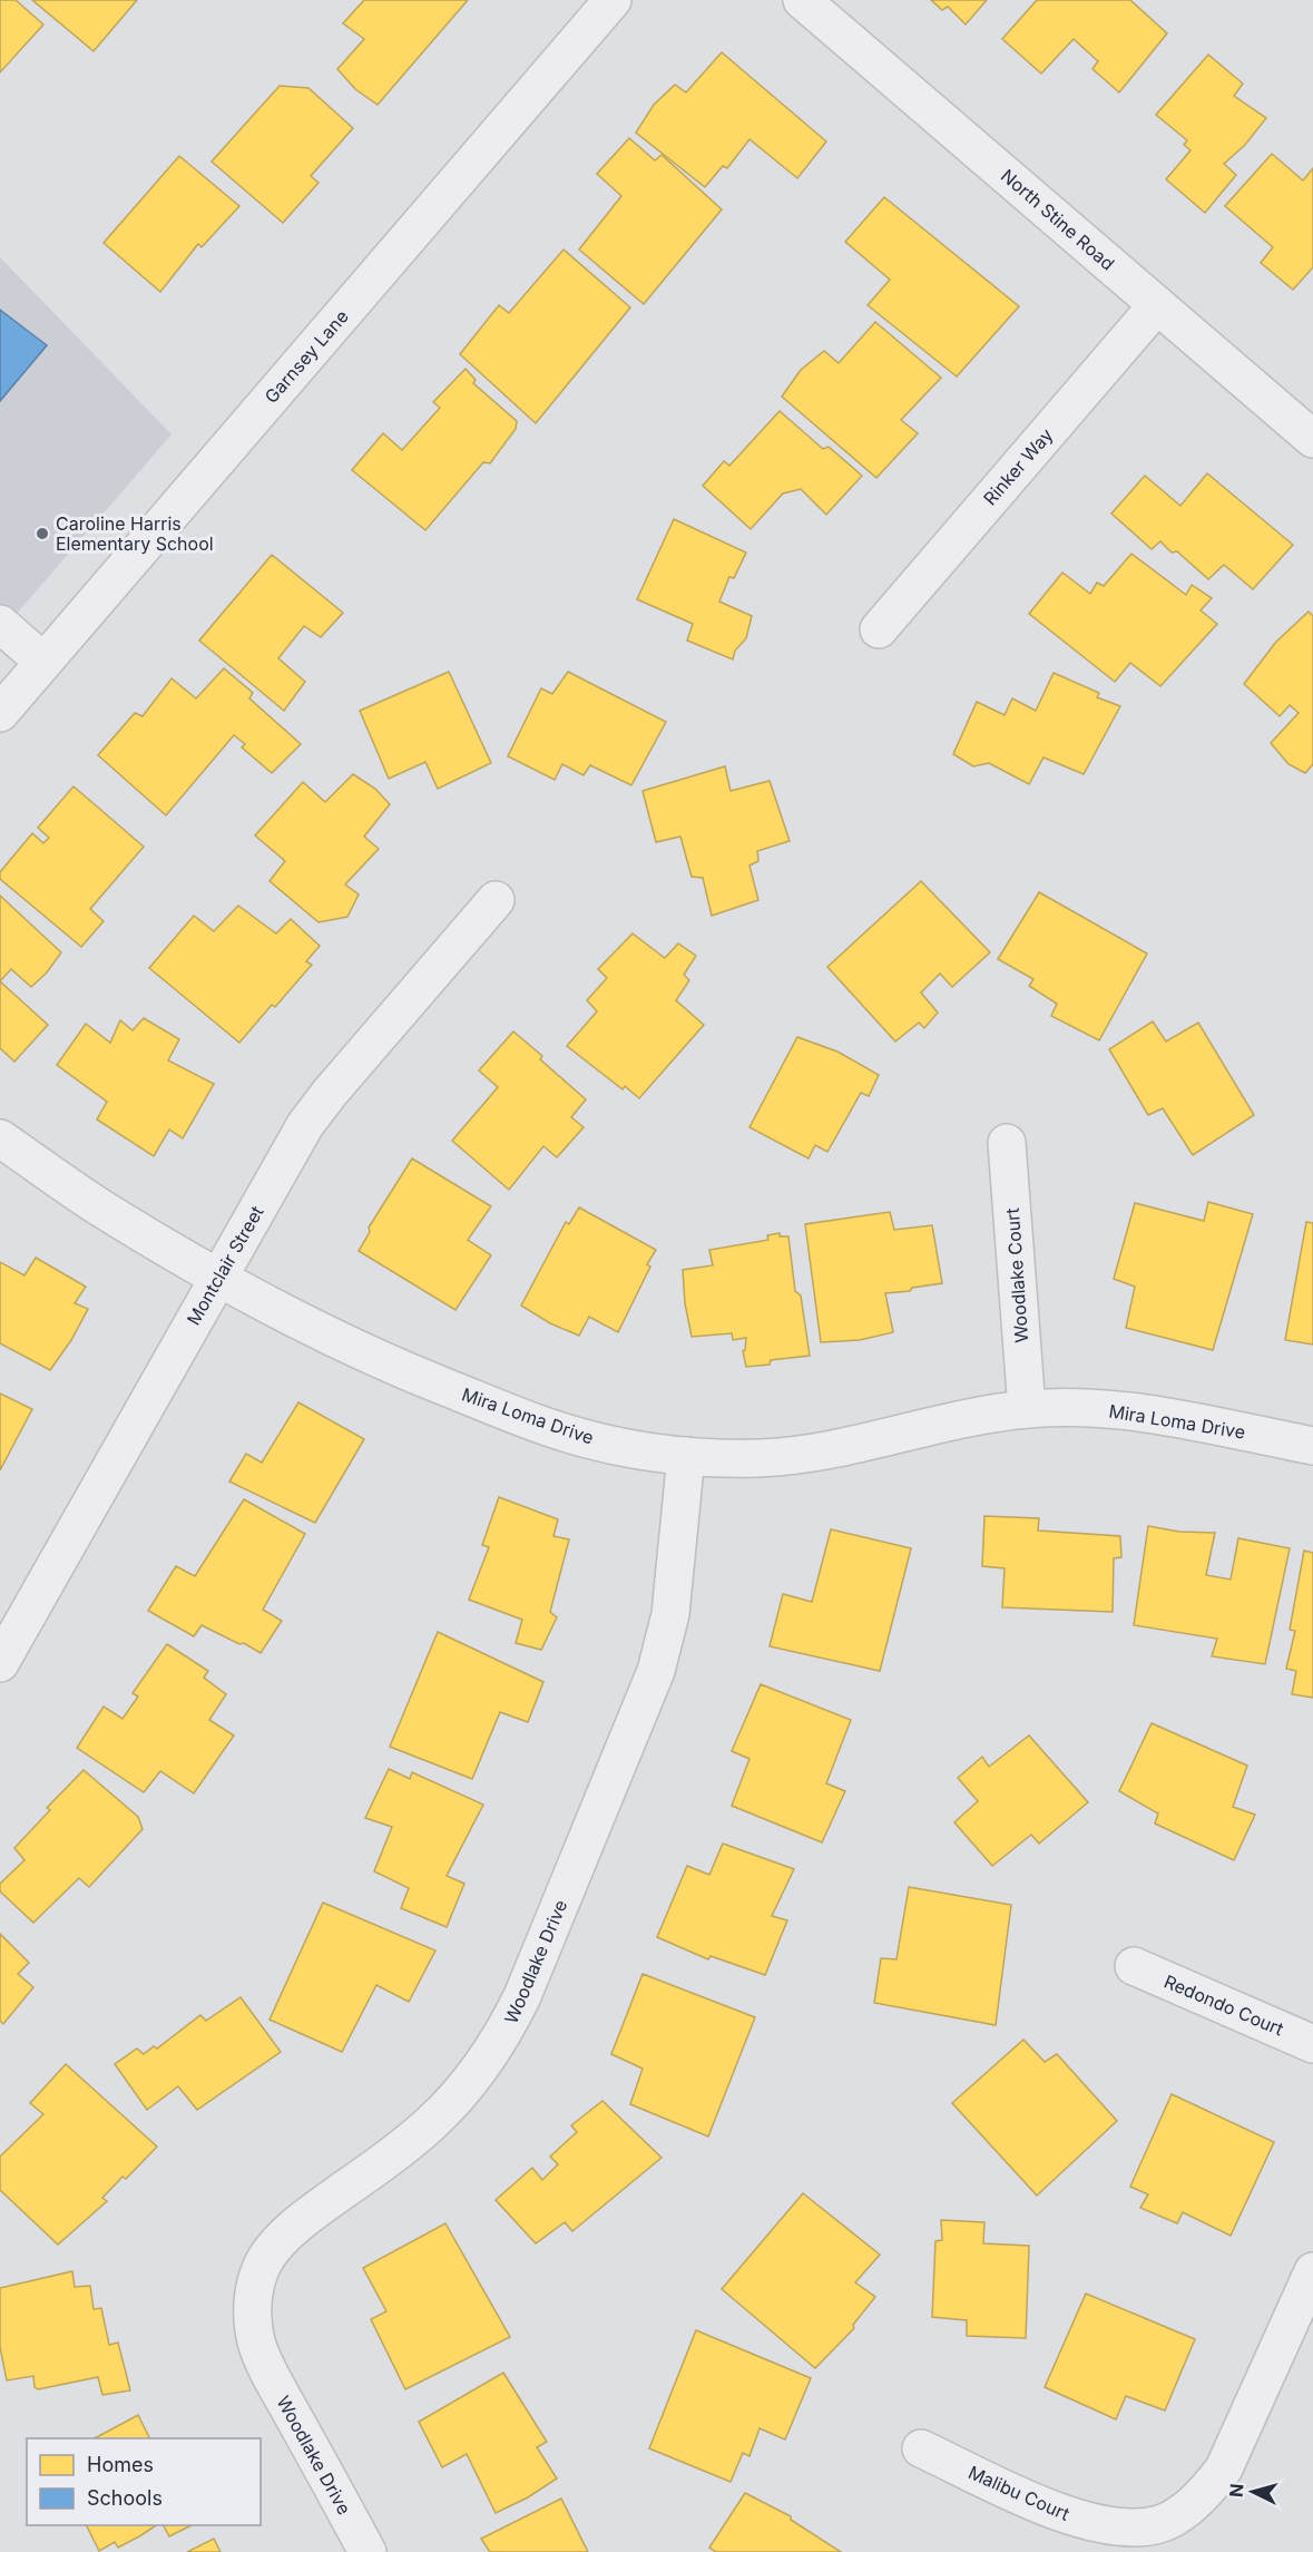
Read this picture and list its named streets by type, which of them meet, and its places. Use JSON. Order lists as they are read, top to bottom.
{
  "streets": {
    "street": [
      "North Stine Road",
      "Garnsey Lane",
      "Rinker Way",
      "Montclair Street",
      "Woodlake Court",
      "Mira Loma Drive",
      "Woodlake Drive",
      "Redondo Court",
      "Malibu Court"
    ]
  },
  "crossings": [
    ["North Stine Road", "Rinker Way"],
    ["Montclair Street", "Mira Loma Drive"],
    ["Woodlake Court", "Mira Loma Drive"],
    ["Mira Loma Drive", "Woodlake Drive"]
  ],
  "places": ["Caroline Harris Elementary School"],
  "legend": ["Homes", "Schools"],
  "north": "left"
}
